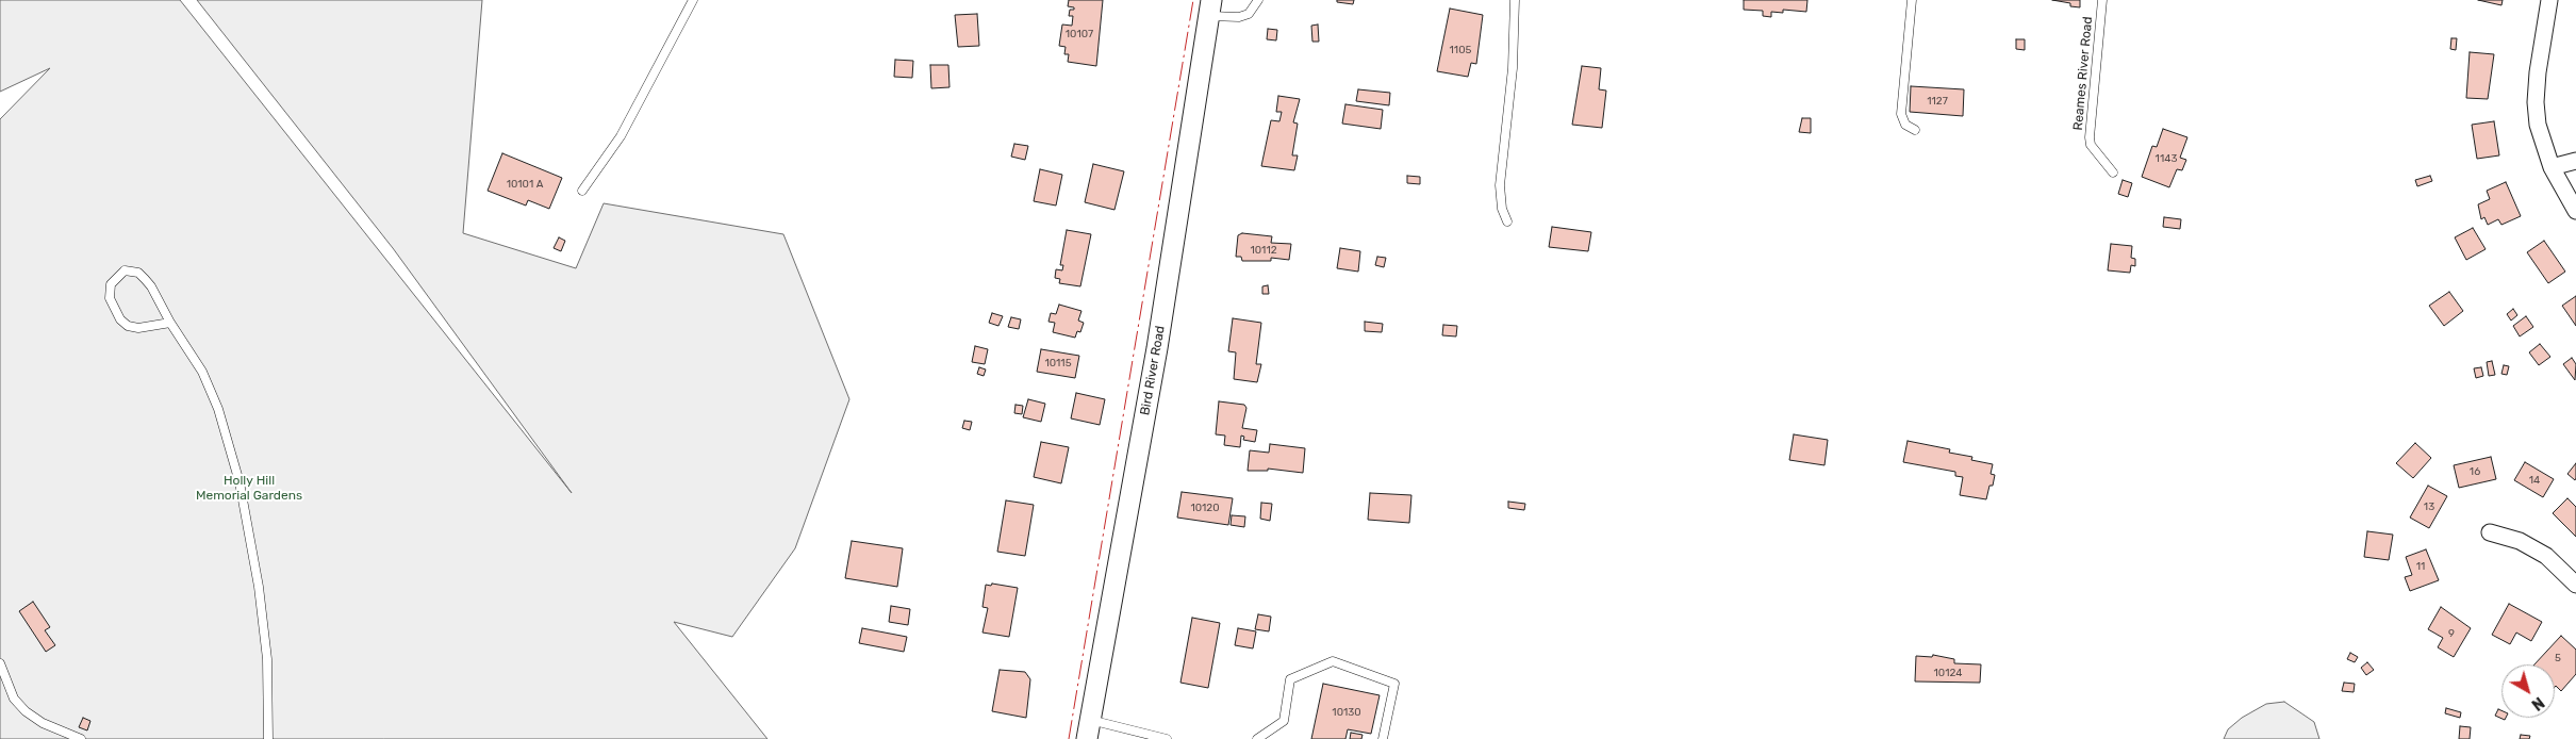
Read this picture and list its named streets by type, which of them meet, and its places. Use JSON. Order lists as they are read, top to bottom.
{
  "streets": {
    "street": ["Bird River Road"],
    "lane": ["Reames River Road"]
  },
  "parks": ["Holly Hill Memorial Gardens"],
  "house_numbers": [
    "10107",
    "1105",
    "1127",
    "1143",
    "10101 A",
    "10112",
    "10115",
    "16",
    "14",
    "13",
    "10120",
    "11",
    "9",
    "5",
    "10124",
    "10130"
  ],
  "north": "bottom right"
}
